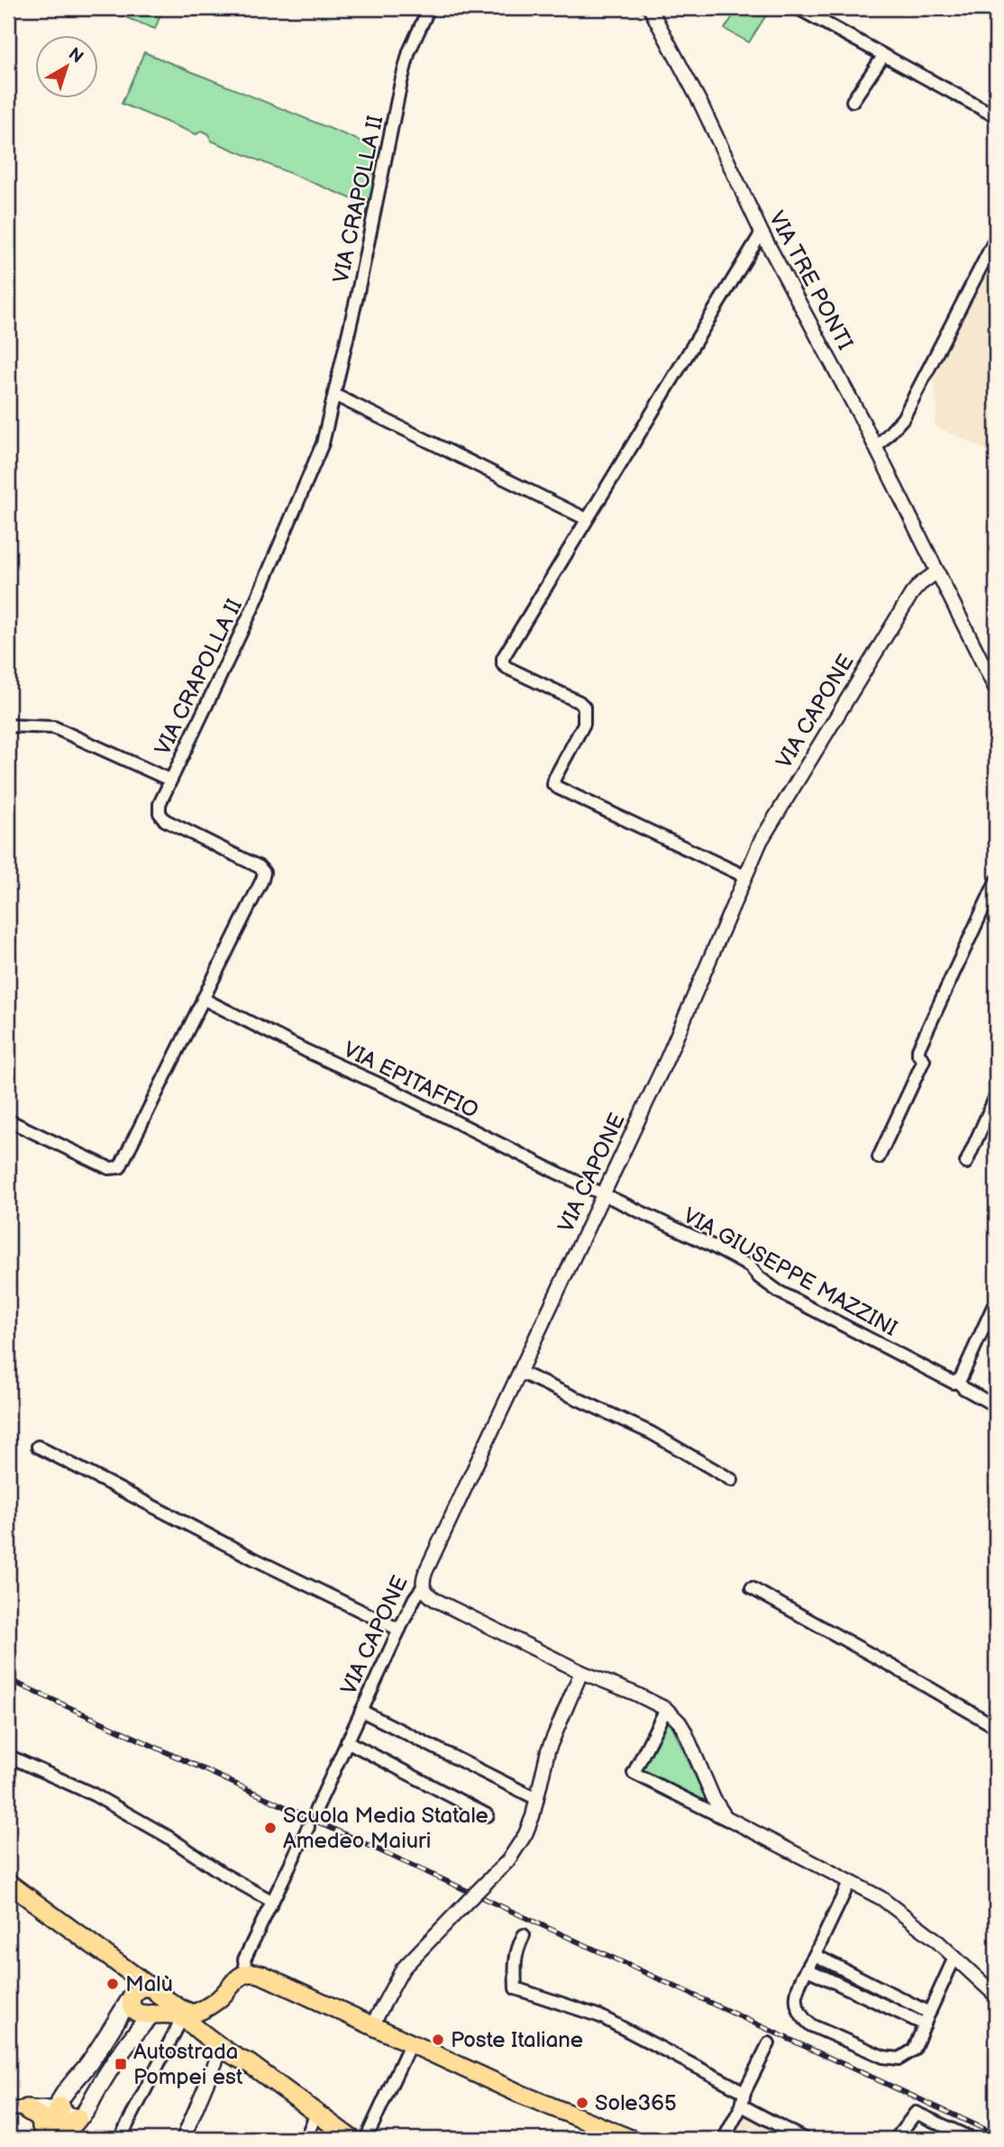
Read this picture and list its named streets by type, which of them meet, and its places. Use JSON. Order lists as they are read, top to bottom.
{
  "streets": {
    "street": [
      "VIA CRAPOLLA II",
      "VIA TRE PONTI",
      "VIA CAPONE",
      "VIA EPITAFFIO",
      "VIA GIUSEPPE MAZZINI"
    ]
  },
  "crossings": [
    ["VIA CRAPOLLA II", "VIA EPITAFFIO"],
    ["VIA TRE PONTI", "VIA CAPONE"],
    ["VIA CAPONE", "VIA EPITAFFIO"],
    ["VIA CAPONE", "VIA GIUSEPPE MAZZINI"],
    ["VIA EPITAFFIO", "VIA GIUSEPPE MAZZINI"]
  ],
  "places": {
    "other": [
      "Scuola Media Statale Amedeo Maiuri",
      "Malù",
      "Poste Italiane",
      "Sole365"
    ],
    "transit": ["Autostrada Pompei est"]
  },
  "north": "top right"
}
